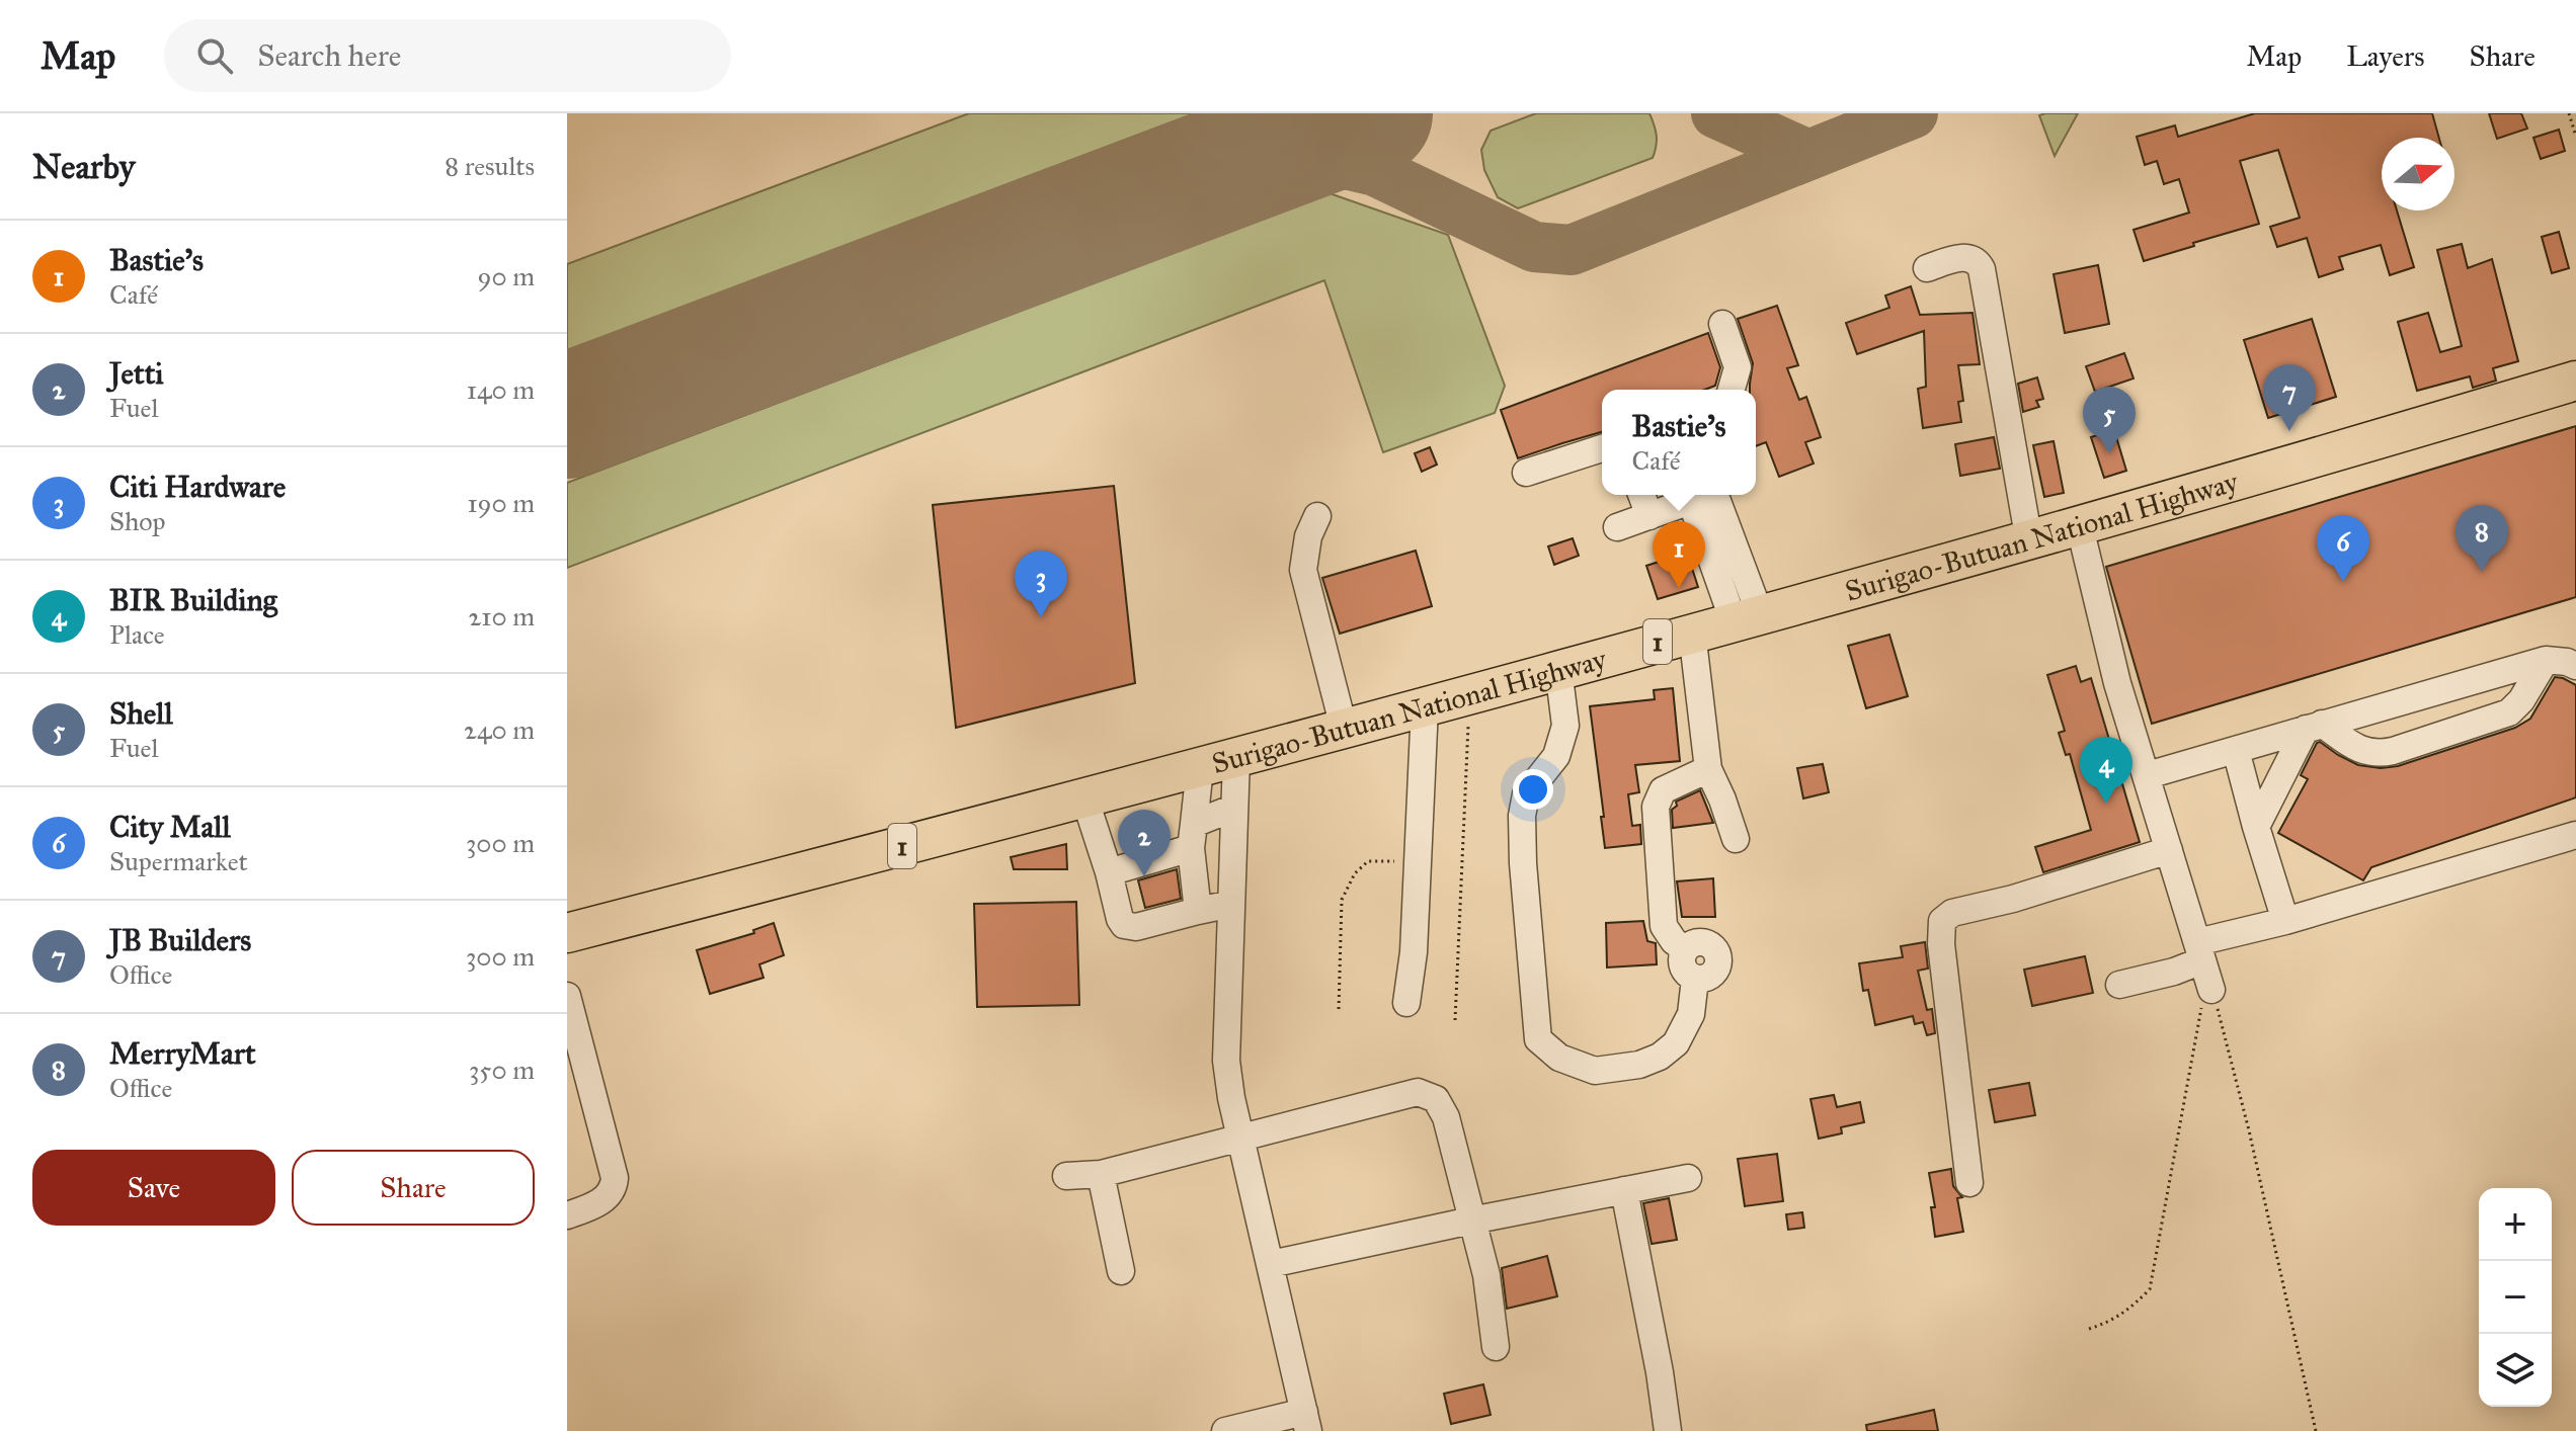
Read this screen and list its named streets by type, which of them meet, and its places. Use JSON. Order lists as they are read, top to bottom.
{
  "streets": {
    "highway": ["Surigao-Butuan National Highway", "1"]
  },
  "north": "right",
  "page": {
    "header": "Map",
    "search": "Search here",
    "nav": ["Map", "Layers", "Share"],
    "heading": ["Nearby", "8 results"],
    "list": [
      {
        "mark": "1",
        "name": "Bastie's",
        "note": "Café",
        "value": "90 m"
      },
      {
        "mark": "2",
        "name": "Jetti",
        "note": "Fuel",
        "value": "140 m"
      },
      {
        "mark": "3",
        "name": "Citi Hardware",
        "note": "Shop",
        "value": "190 m"
      },
      {
        "mark": "4",
        "name": "BIR Building",
        "note": "Place",
        "value": "210 m"
      },
      {
        "mark": "5",
        "name": "Shell",
        "note": "Fuel",
        "value": "240 m"
      },
      {
        "mark": "6",
        "name": "City Mall",
        "note": "Supermarket",
        "value": "300 m"
      },
      {
        "mark": "7",
        "name": "JB Builders",
        "note": "Office",
        "value": "300 m"
      },
      {
        "mark": "8",
        "name": "MerryMart",
        "note": "Office",
        "value": "350 m"
      }
    ],
    "pins": [
      "7",
      "5",
      "8",
      "6",
      "1",
      "3",
      "4",
      "2"
    ],
    "popup": ["Bastie's", "Café"],
    "buttons": ["Save", "Share"],
    "map_buttons": ["+", "−"]
  }
}
